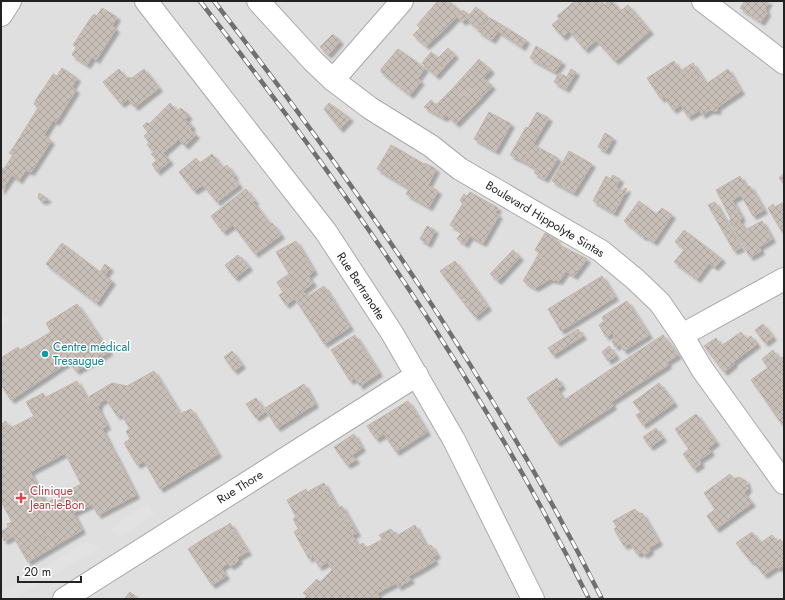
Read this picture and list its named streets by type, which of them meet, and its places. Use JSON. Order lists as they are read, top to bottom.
{
  "streets": {
    "street": ["Boulevard Hippolyte Sintas", "Rue Bertranotte", "Rue Thore"]
  },
  "crossings": [
    ["Rue Bertranotte", "Rue Thore"]
  ],
  "places": {
    "other": ["Centre médical Tresaugue"],
    "health": ["Clinique Jean-le-Bon"]
  },
  "scale_bar": "20 m"
}
